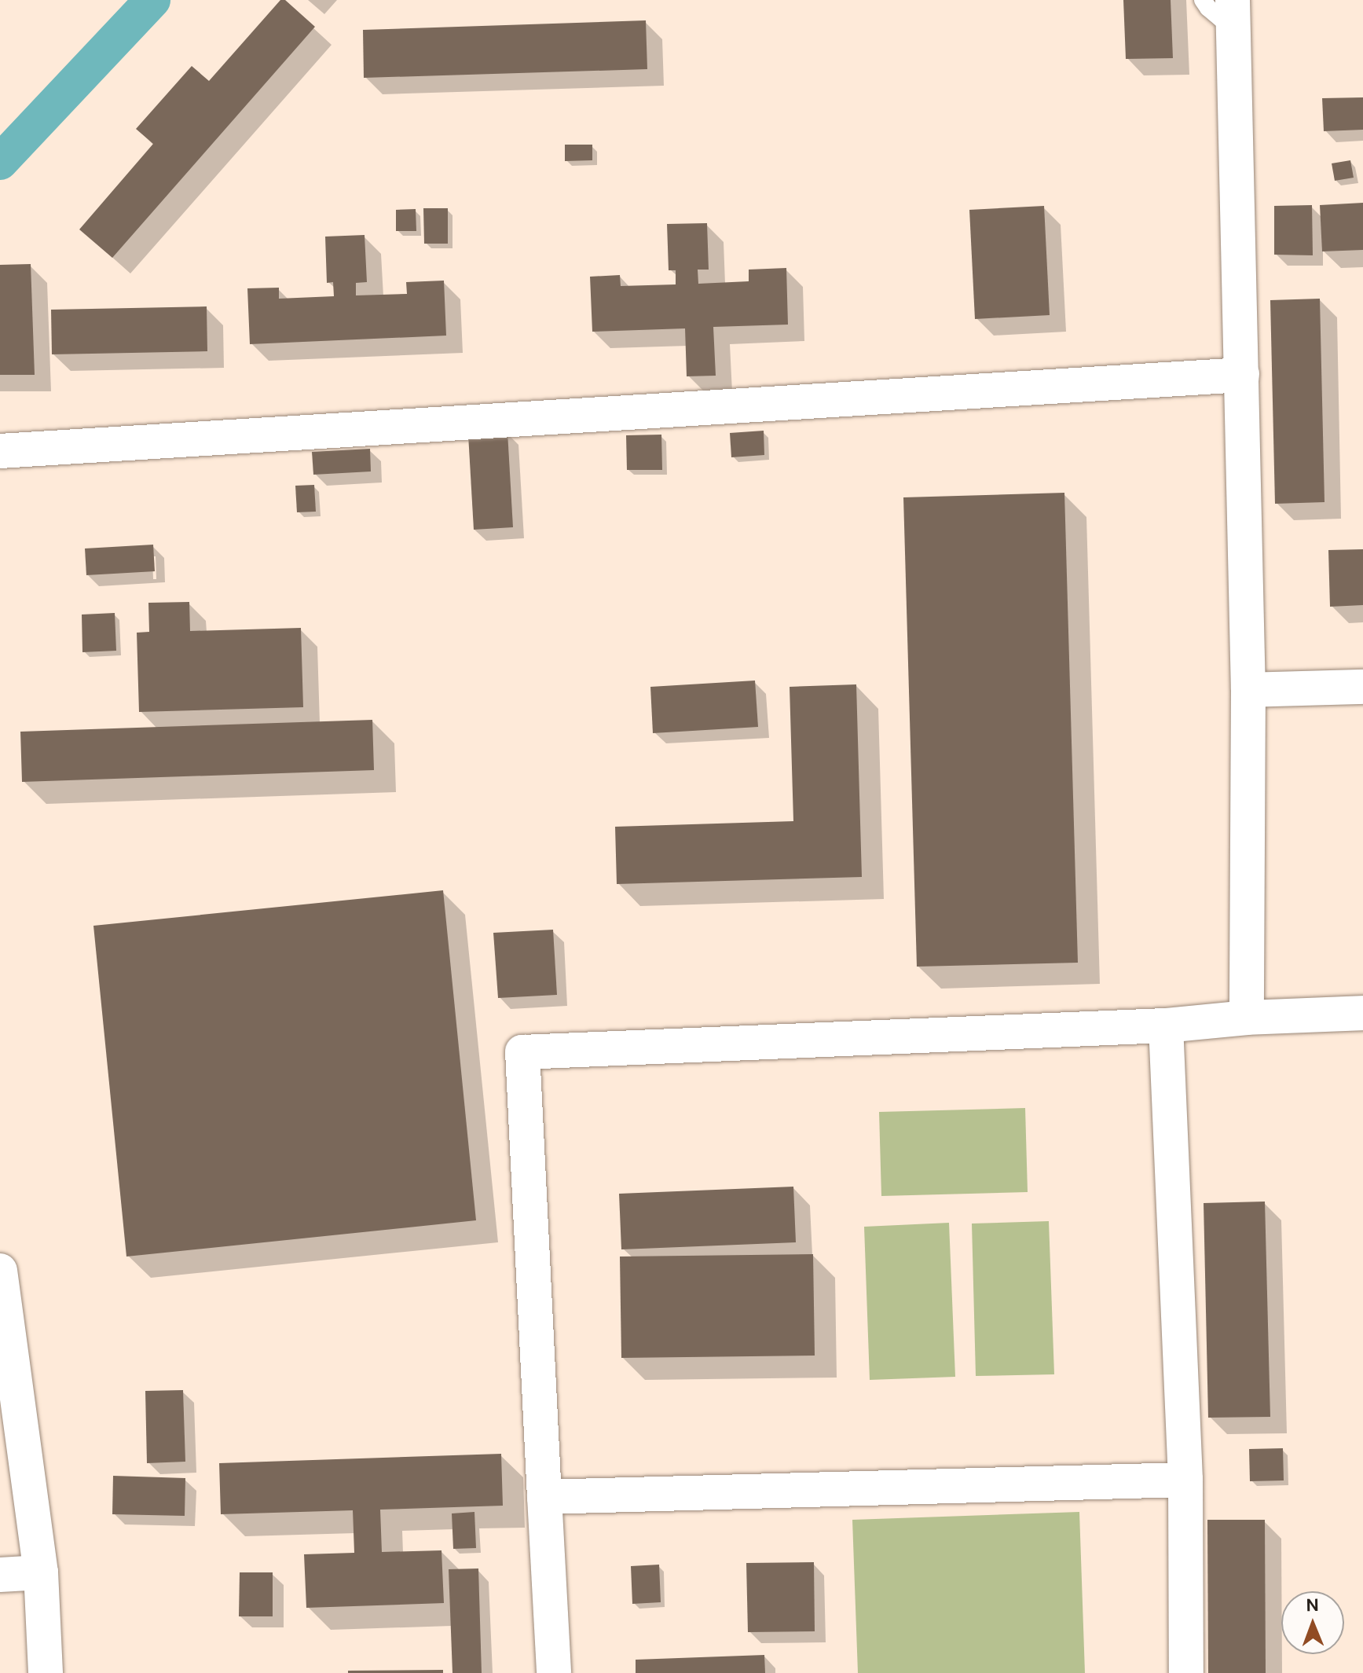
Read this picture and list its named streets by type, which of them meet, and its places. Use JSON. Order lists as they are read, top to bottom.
{
  "north": "top"
}
